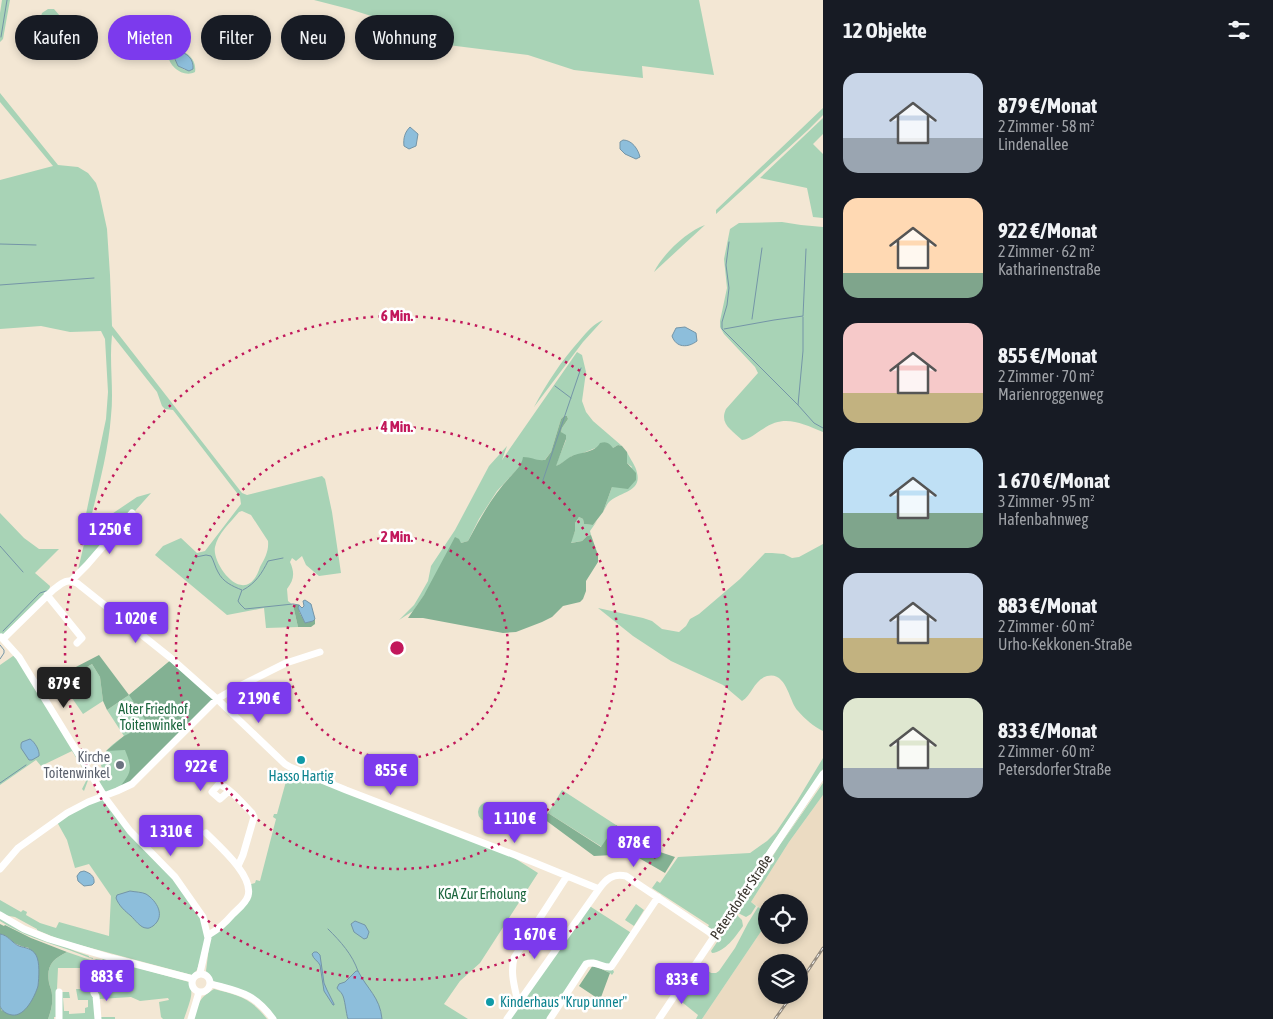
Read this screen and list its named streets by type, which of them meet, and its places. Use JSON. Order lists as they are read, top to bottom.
{
  "streets": {
    "street": ["Petersdorfer Straße"]
  },
  "parks": ["Alter Friedhof Toitenwinkel", "KGA Zur Erholung"],
  "places": ["Hasso Hartig", "Kirche Toitenwinkel", "Kinderhaus \"Krup unner\""],
  "page": {
    "heading": "12 Objekte",
    "chip": [
      "Kaufen",
      "Mieten",
      "Filter",
      "Neu",
      "Wohnung"
    ],
    "list": [
      {
        "name": "879 €/Monat",
        "note": "2 Zimmer · 58 m² · Lindenallee"
      },
      {
        "name": "922 €/Monat",
        "note": "2 Zimmer · 62 m² · Katharinenstraße"
      },
      {
        "name": "855 €/Monat",
        "note": "2 Zimmer · 70 m² · Marienroggenweg"
      },
      {
        "name": "1 670 €/Monat",
        "note": "3 Zimmer · 95 m² · Hafenbahnweg"
      },
      {
        "name": "883 €/Monat",
        "note": "2 Zimmer · 60 m² · Urho-Kekkonen-Straße"
      },
      {
        "name": "833 €/Monat",
        "note": "2 Zimmer · 60 m² · Petersdorfer Straße"
      }
    ],
    "price": [
      "1 250 €",
      "1 020 €",
      "879 €",
      "2 190 €",
      "922 €",
      "855 €",
      "1 110 €",
      "1 310 €",
      "878 €",
      "1 670 €",
      "883 €",
      "833 €"
    ]
  },
  "rings": ["6 Min.", "4 Min.", "2 Min."]
}
